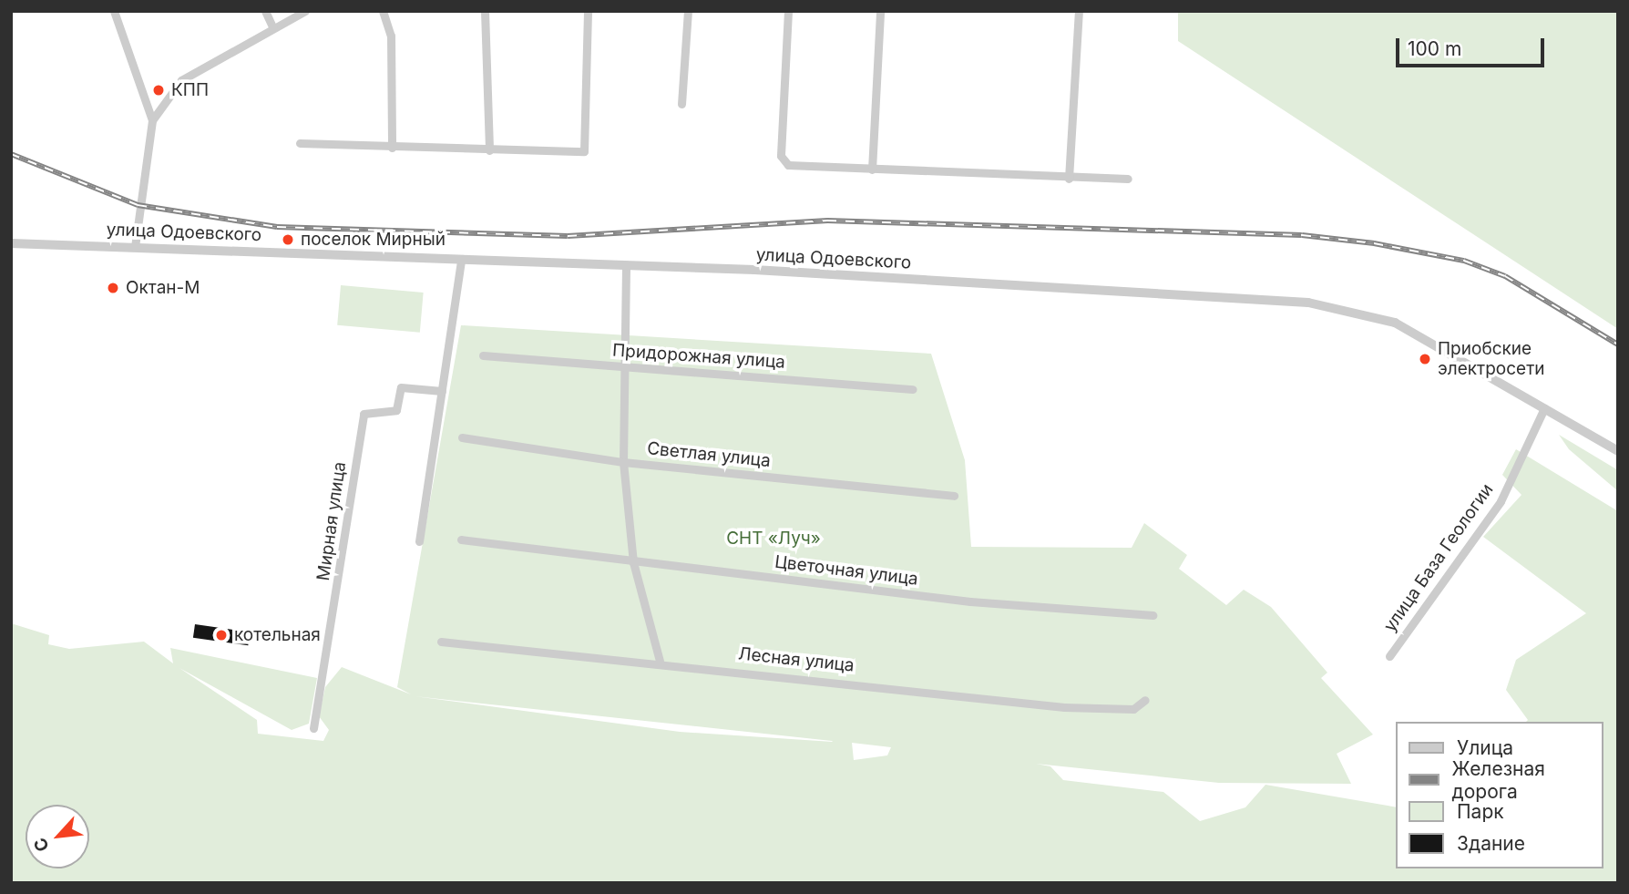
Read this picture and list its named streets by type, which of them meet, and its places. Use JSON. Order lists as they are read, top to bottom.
{
  "streets": {
    "street": [
      "улица Одоевского",
      "Придорожная улица",
      "Светлая улица",
      "Мирная улица",
      "улица База Геологии",
      "Цветочная улица",
      "Лесная улица"
    ]
  },
  "crossings": [
    ["улица Одоевского", "улица База Геологии"]
  ],
  "parks": ["СНТ «Луч»"],
  "places": [
    "КПП",
    "поселок Мирный",
    "Октан-М",
    "Приобские электросети",
    "котельная"
  ],
  "legend": [
    "Улица",
    "Железная дорога",
    "Парк",
    "Здание"
  ],
  "scale_bar": "100 m",
  "north": "bottom left"
}
